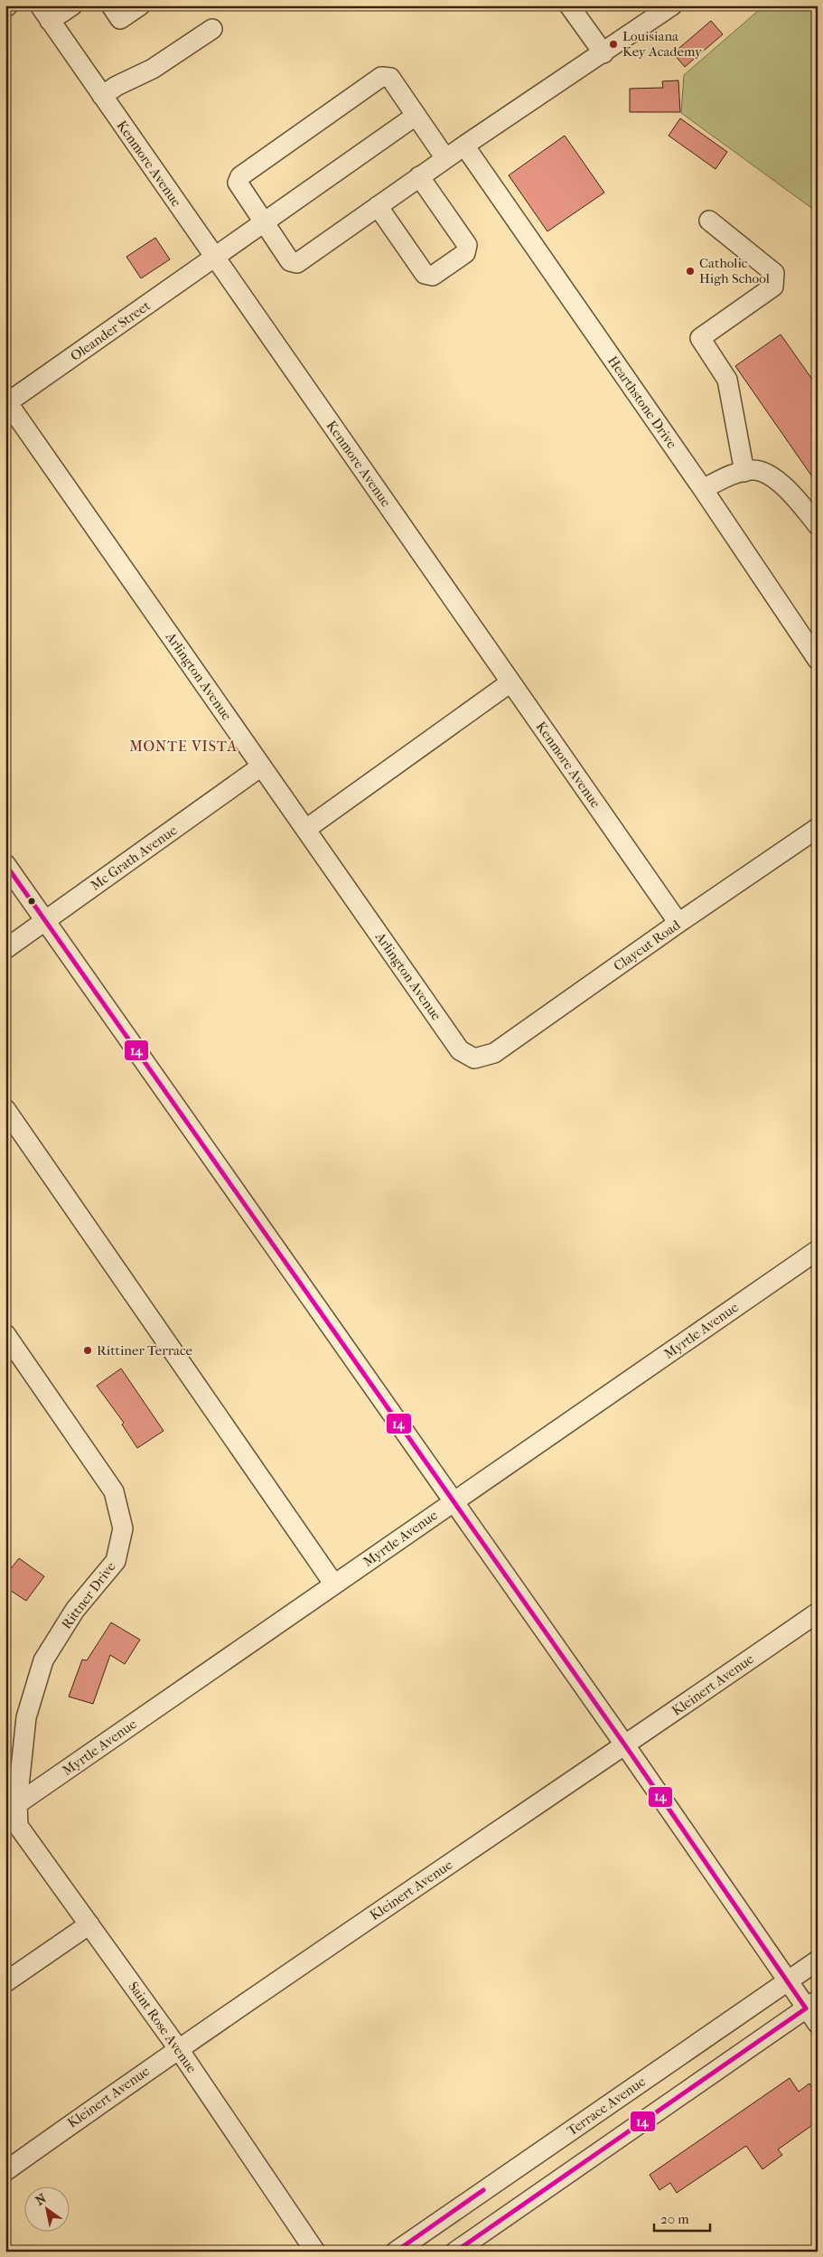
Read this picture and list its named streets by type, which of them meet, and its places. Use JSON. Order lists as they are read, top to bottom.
{
  "streets": {
    "street": [
      "Kenmore Avenue",
      "Oleander Street",
      "Hearthstone Drive",
      "Arlington Avenue",
      "Mc Grath Avenue",
      "Claycut Road",
      "Myrtle Avenue",
      "Rittner Drive",
      "Kleinert Avenue",
      "Saint Rose Avenue",
      "Terrace Avenue"
    ]
  },
  "crossings": [
    ["Kenmore Avenue", "Oleander Street"],
    ["Kenmore Avenue", "Claycut Road"],
    ["Oleander Street", "Arlington Avenue"],
    ["Arlington Avenue", "Mc Grath Avenue"],
    ["Arlington Avenue", "Claycut Road"],
    ["Myrtle Avenue", "Rittner Drive"],
    ["Myrtle Avenue", "Saint Rose Avenue"],
    ["Rittner Drive", "Saint Rose Avenue"],
    ["Kleinert Avenue", "Saint Rose Avenue"]
  ],
  "districts": ["MONTE VISTA"],
  "places": ["Louisiana Key Academy", "Catholic High School", "Rittiner Terrace"],
  "lines": ["transit line 14"],
  "scale_bar": "20 m",
  "north": "top left"
}
